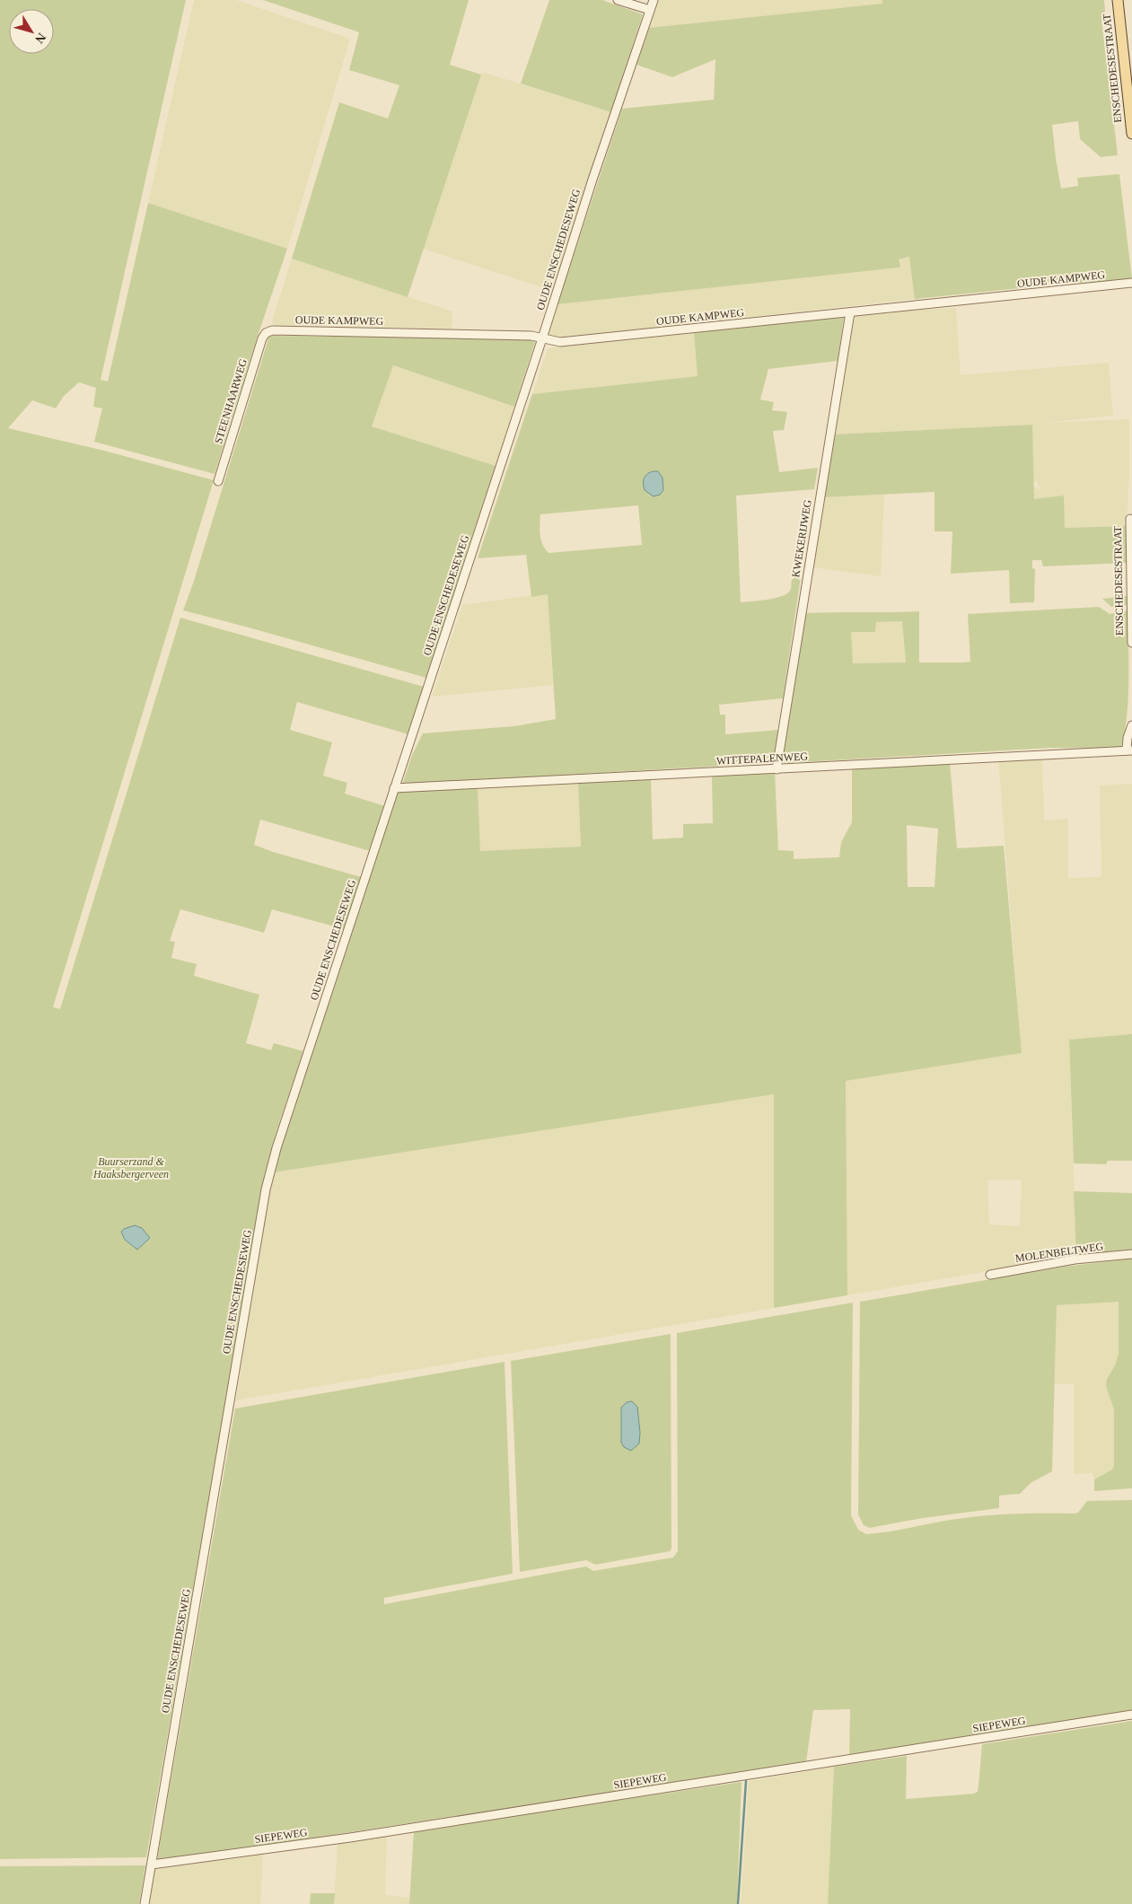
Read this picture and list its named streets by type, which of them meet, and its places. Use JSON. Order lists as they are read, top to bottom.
{
  "streets": {
    "main road": ["ENSCHEDESESTRAAT"],
    "street": [
      "OUDE ENSCHEDESEWEG",
      "OUDE KAMPWEG",
      "STEENHAARWEG",
      "KWEKERIJWEG",
      "WITTEPALENWEG",
      "MOLENBELTWEG",
      "SIEPEWEG"
    ]
  },
  "crossings": [
    ["OUDE ENSCHEDESEWEG", "OUDE KAMPWEG"],
    ["OUDE ENSCHEDESEWEG", "WITTEPALENWEG"],
    ["OUDE ENSCHEDESEWEG", "SIEPEWEG"],
    ["OUDE KAMPWEG", "STEENHAARWEG"],
    ["OUDE KAMPWEG", "KWEKERIJWEG"],
    ["KWEKERIJWEG", "WITTEPALENWEG"]
  ],
  "parks": ["Buurserzand & Haaksbergerveen"],
  "north": "bottom right"
}
